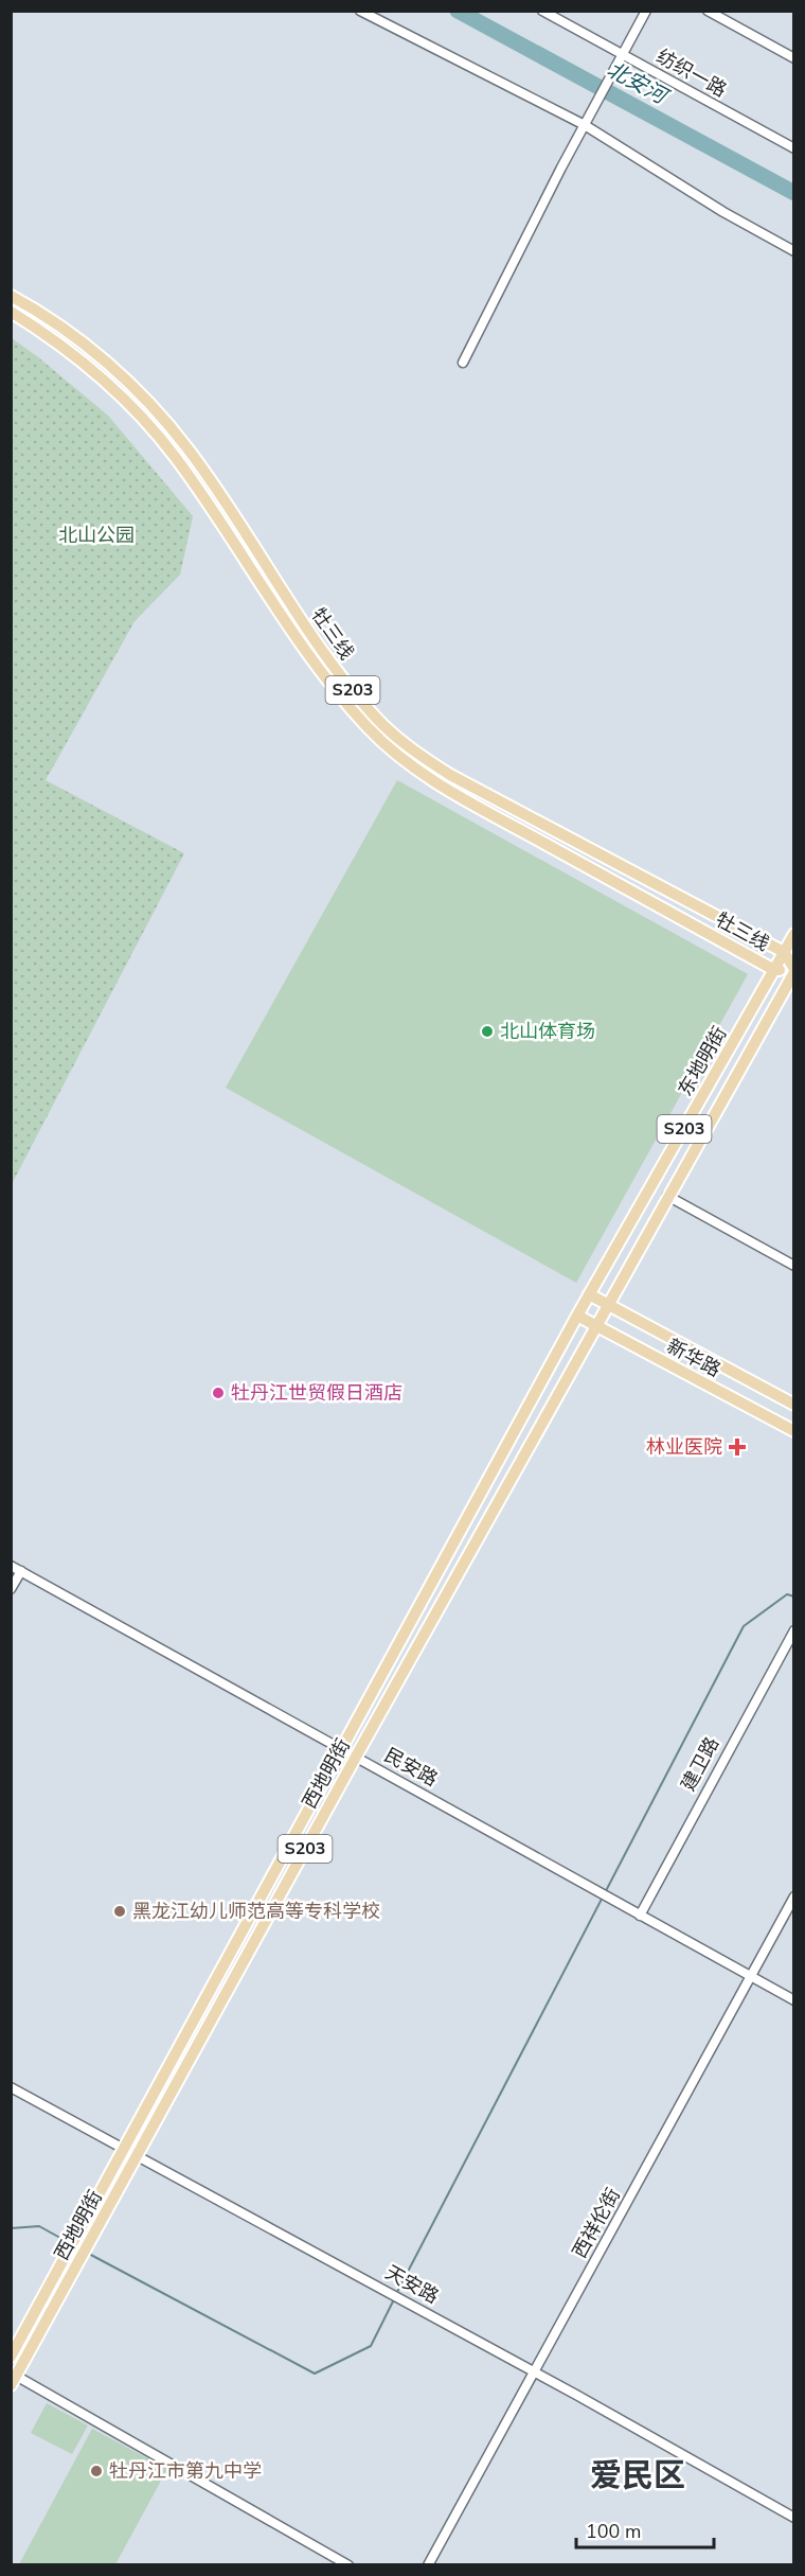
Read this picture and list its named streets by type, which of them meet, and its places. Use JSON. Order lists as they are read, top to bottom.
{
  "streets": {
    "main road": [
      "牡三线",
      "S203",
      "东地明街",
      "新华路",
      "西地明街"
    ],
    "street": [
      "纺织一路",
      "建卫路",
      "民安路",
      "西祥伦街",
      "天安路"
    ]
  },
  "crossings": [
    ["牡三线", "东地明街"],
    ["东地明街", "新华路"],
    ["东地明街", "西地明街"],
    ["新华路", "西地明街"],
    ["建卫路", "民安路"],
    ["民安路", "西地明街"],
    ["民安路", "西祥伦街"],
    ["西地明街", "天安路"],
    ["西祥伦街", "天安路"]
  ],
  "districts": ["爱民区"],
  "water": ["北安河"],
  "parks": ["北山公园"],
  "places": {
    "other": [
      "北山体育场",
      "牡丹江世贸假日酒店",
      "黑龙江幼儿师范高等专科学校",
      "牡丹江市第九中学"
    ],
    "health": ["林业医院"]
  },
  "scale_bar": "100 m"
}
